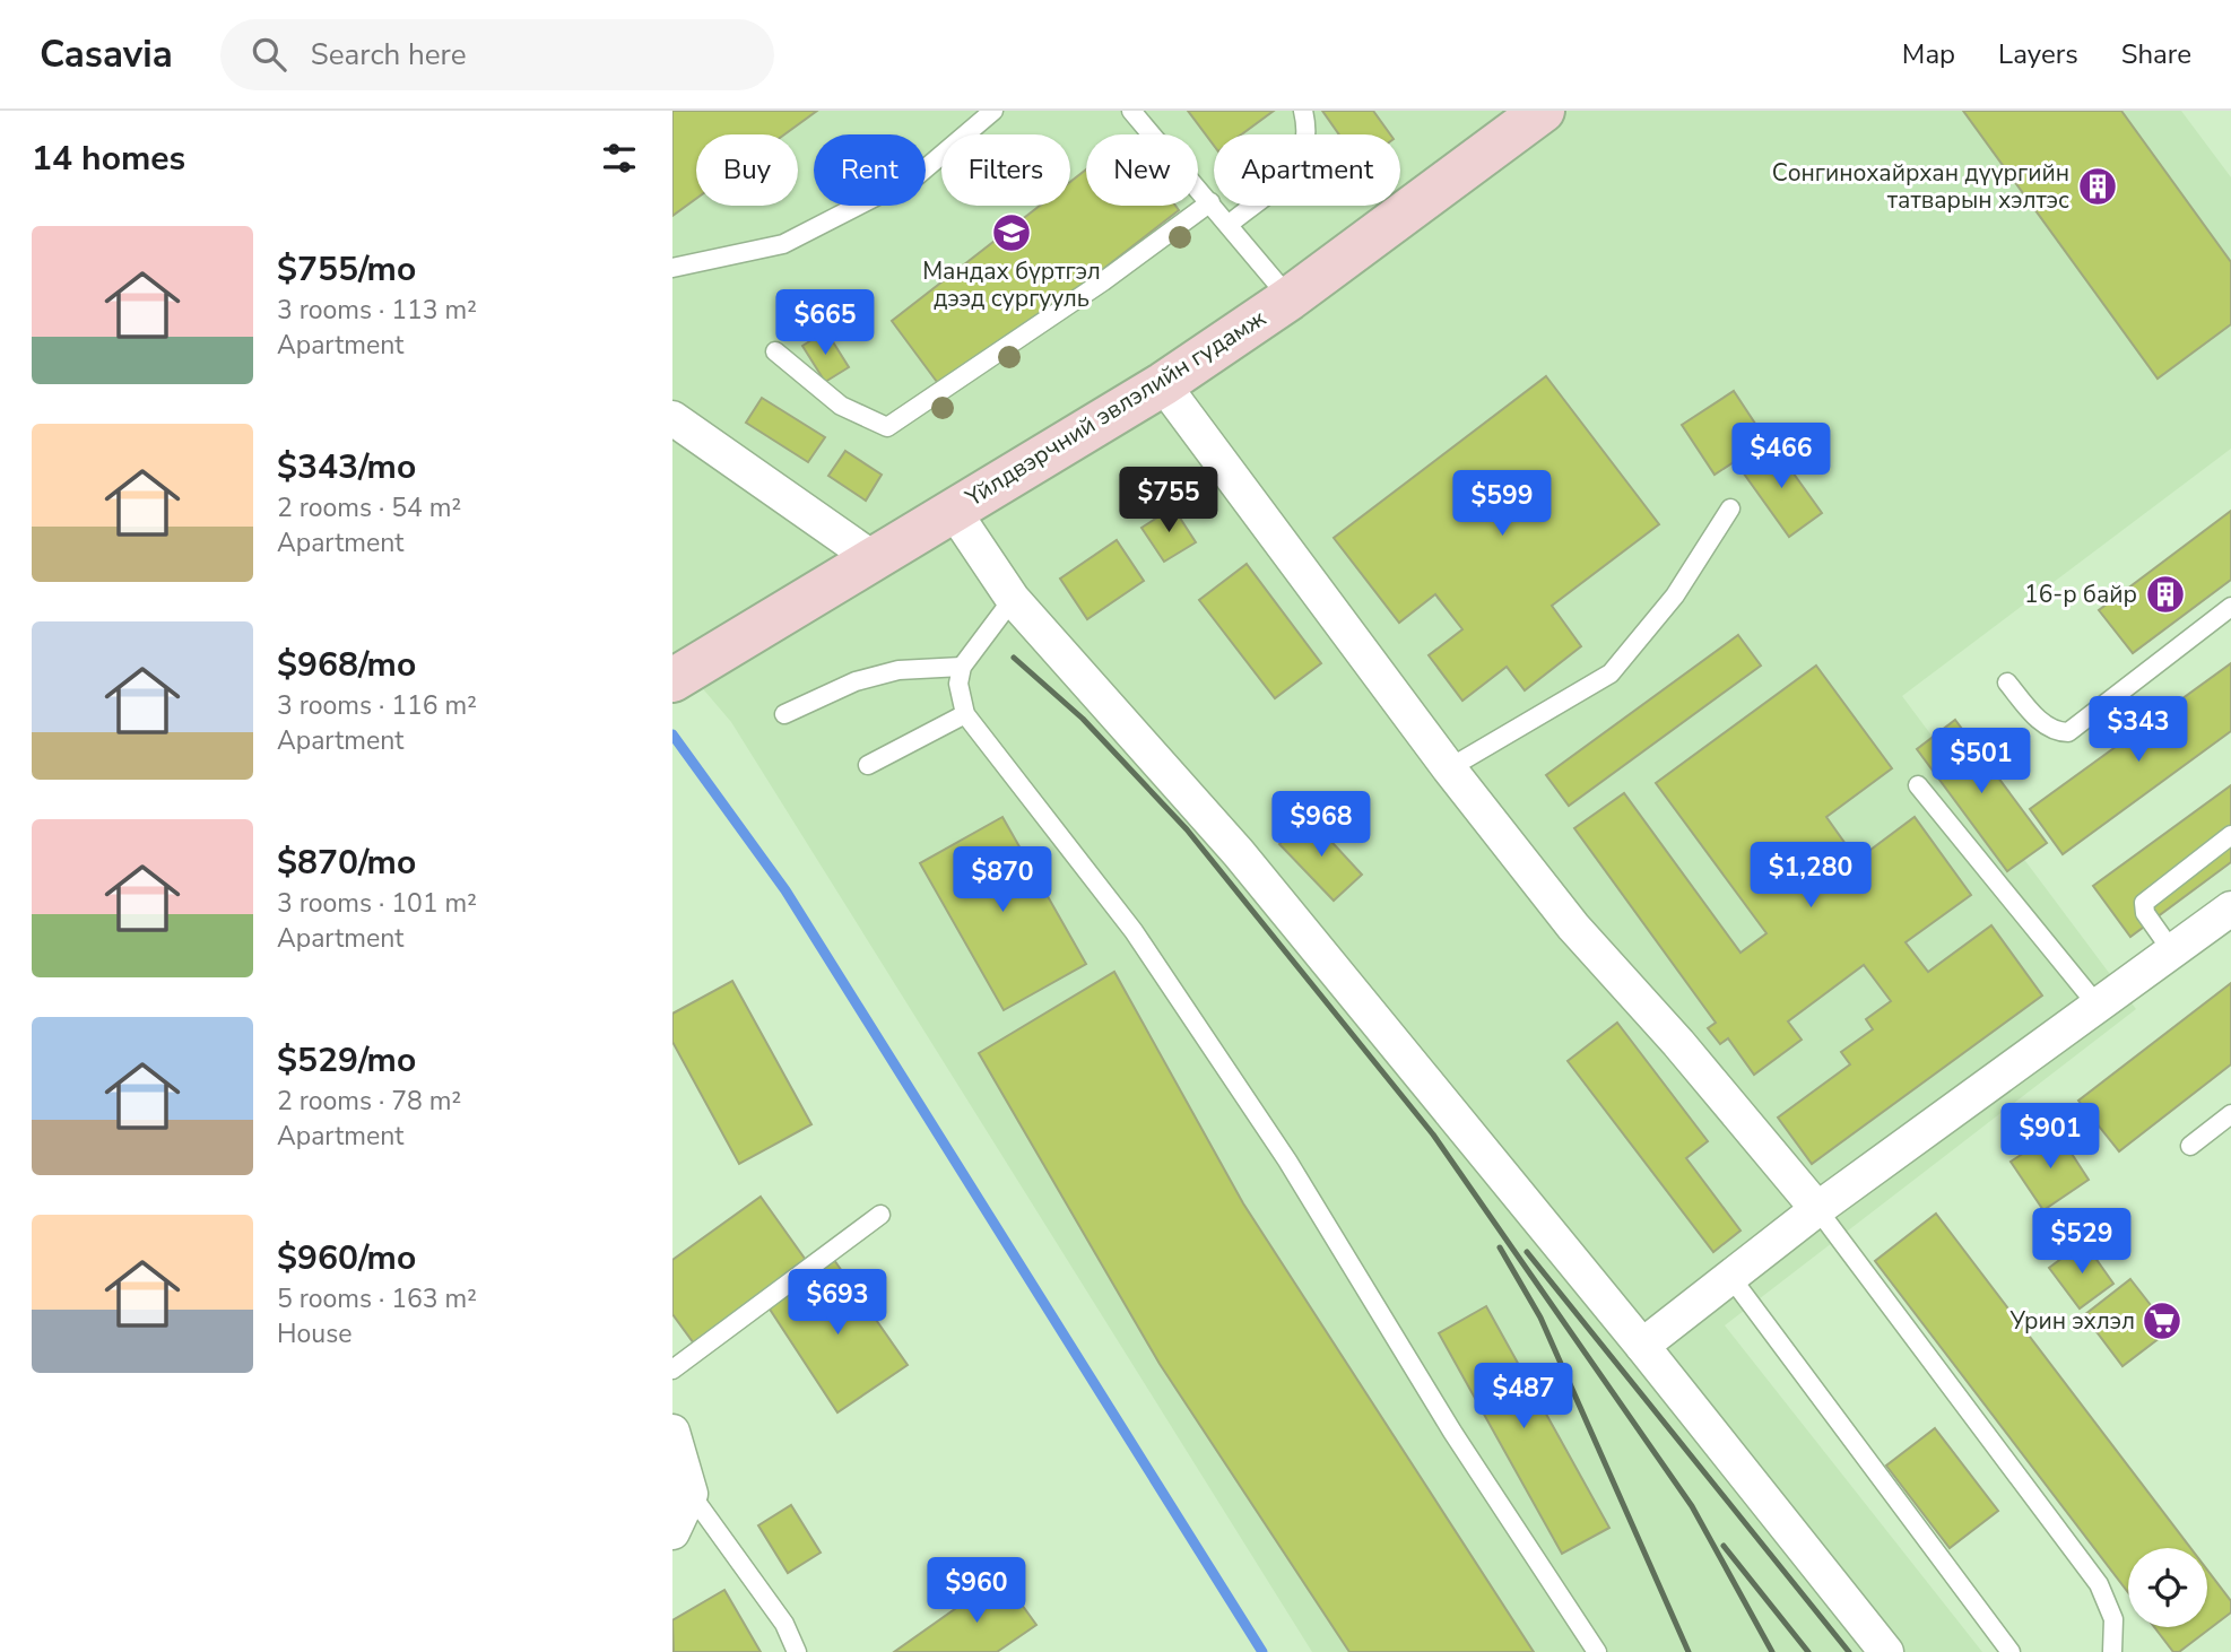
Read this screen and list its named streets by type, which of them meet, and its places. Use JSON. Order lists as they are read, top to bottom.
{
  "streets": {
    "main road": ["Үйлдвэрчний эвлэлийн гудамж"]
  },
  "places": {
    "building": ["Сонгинохайрхан дүүргийн татварын хэлтэс", "16-р байр"],
    "school or university": ["Мандах бүртгэл дээд сургууль"],
    "supermarket": ["Урин эхлэл"]
  },
  "page": {
    "header": "Casavia",
    "search": "Search here",
    "nav": ["Map", "Layers", "Share"],
    "heading": "14 homes",
    "chip": [
      "Buy",
      "Rent",
      "Filters",
      "New",
      "Apartment"
    ],
    "list": [
      {
        "name": "$755/mo",
        "note": "3 rooms · 113 m² · Apartment"
      },
      {
        "name": "$343/mo",
        "note": "2 rooms · 54 m² · Apartment"
      },
      {
        "name": "$968/mo",
        "note": "3 rooms · 116 m² · Apartment"
      },
      {
        "name": "$870/mo",
        "note": "3 rooms · 101 m² · Apartment"
      },
      {
        "name": "$529/mo",
        "note": "2 rooms · 78 m² · Apartment"
      },
      {
        "name": "$960/mo",
        "note": "5 rooms · 163 m² · House"
      }
    ],
    "price": [
      "$665",
      "$466",
      "$755",
      "$599",
      "$343",
      "$501",
      "$968",
      "$1,280",
      "$870",
      "$901",
      "$529",
      "$693",
      "$487",
      "$960"
    ]
  }
}
